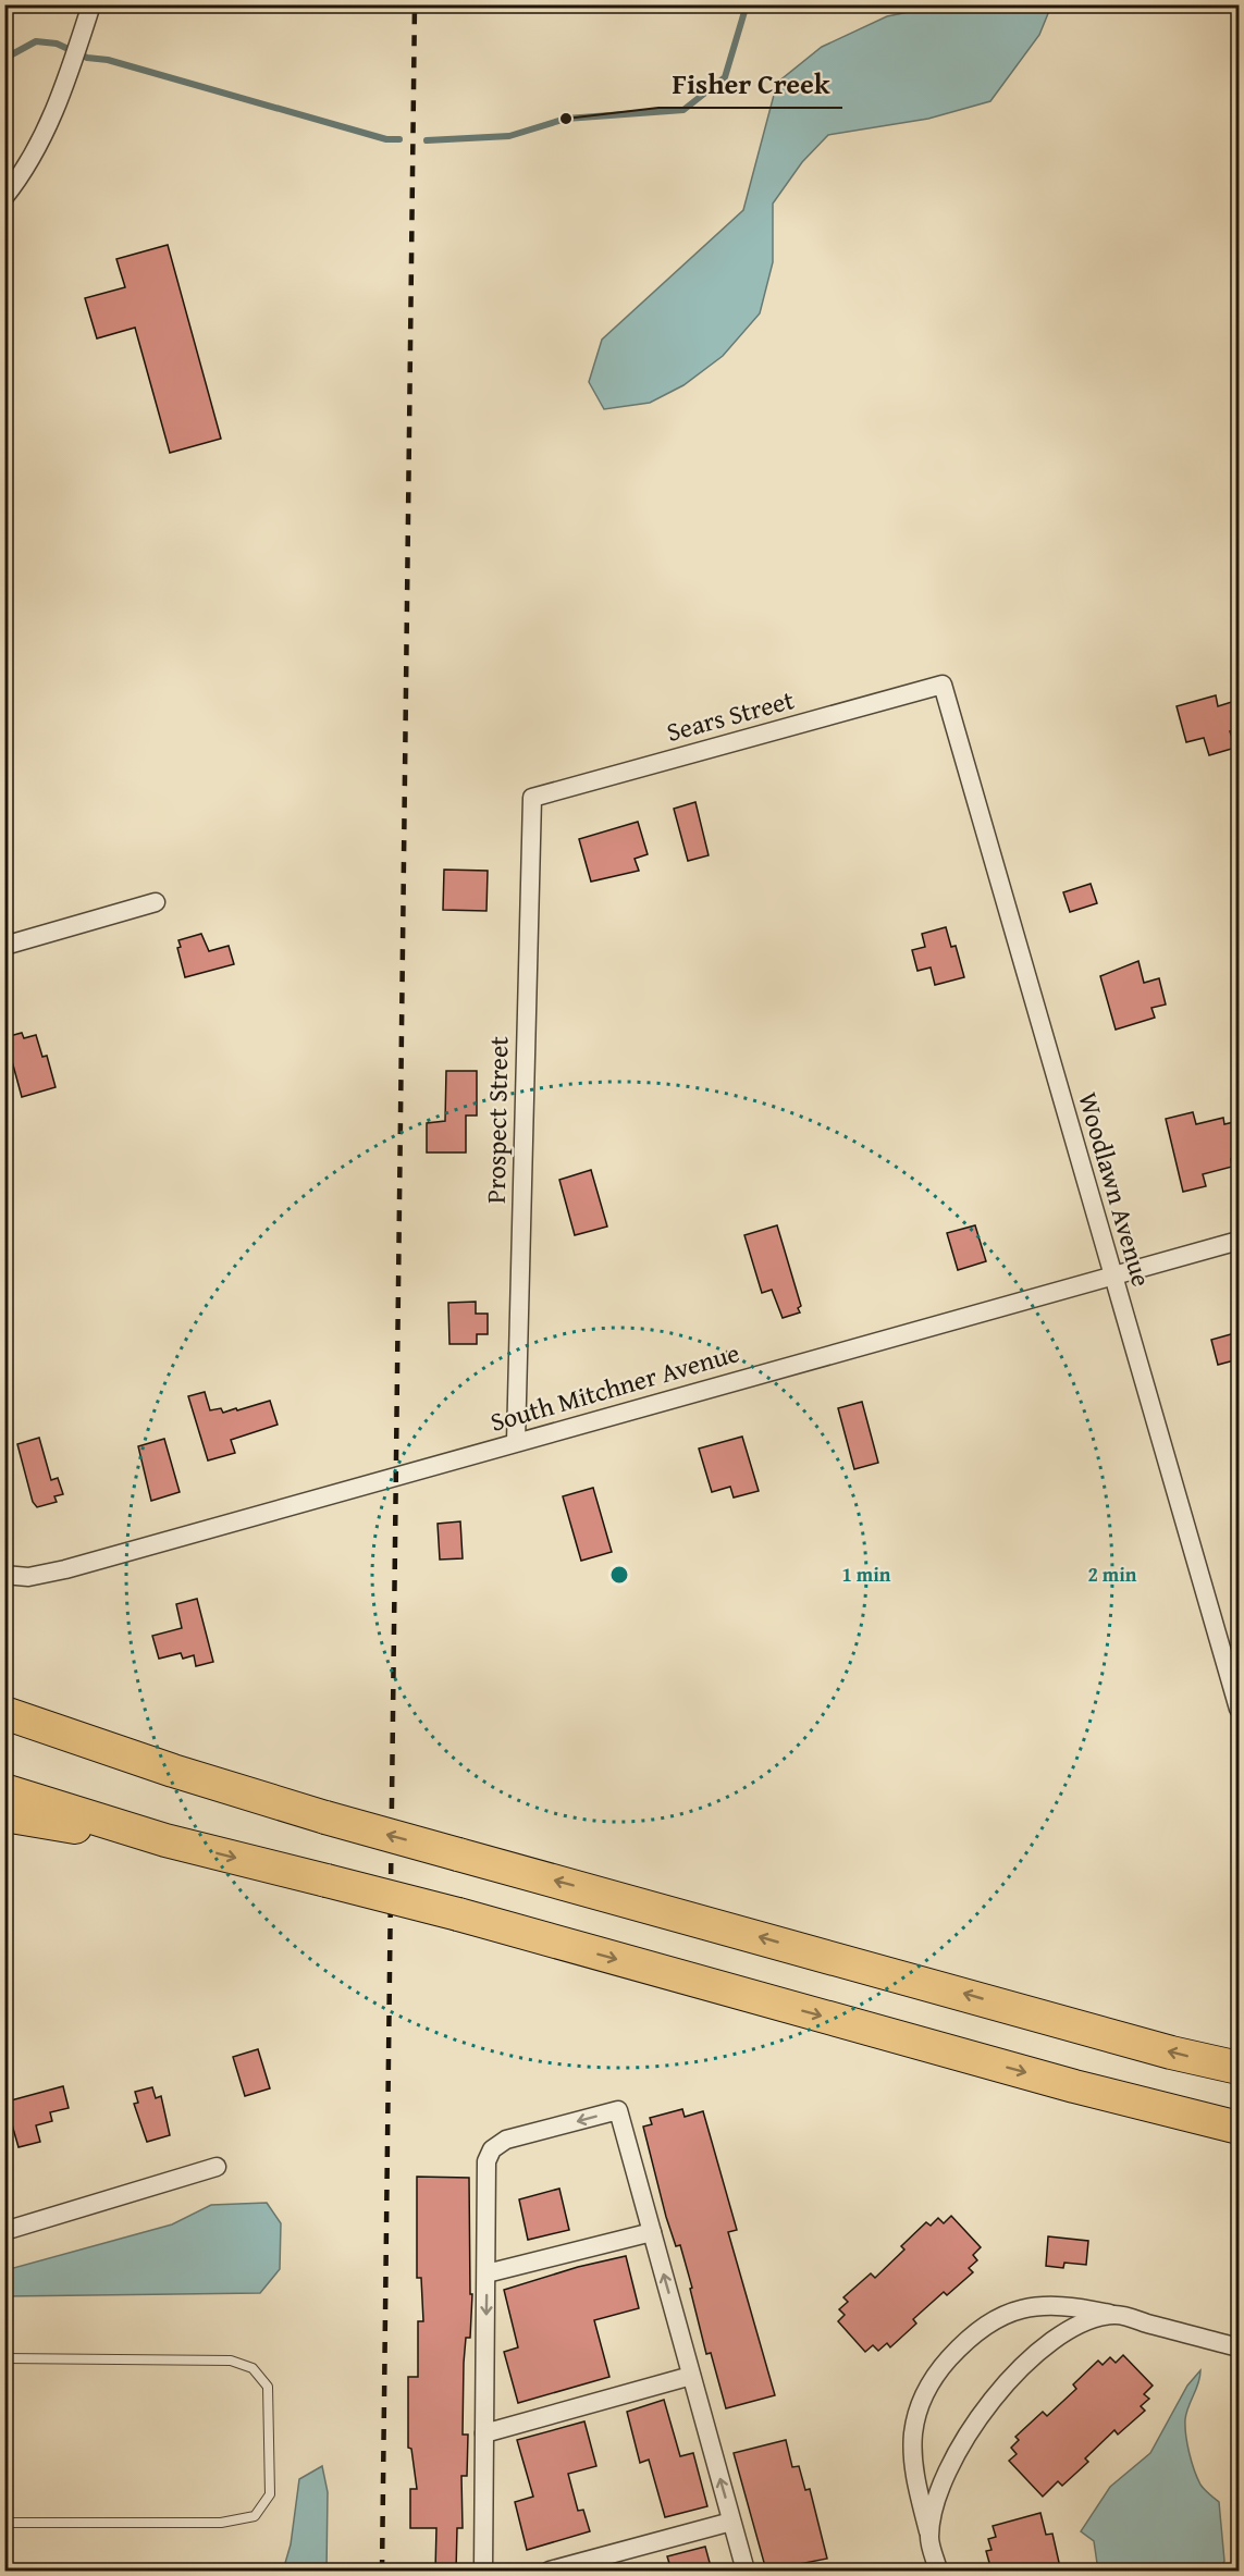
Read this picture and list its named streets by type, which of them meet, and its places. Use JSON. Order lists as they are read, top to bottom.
{
  "streets": {
    "street": [
      "Sears Street",
      "Prospect Street",
      "Woodlawn Avenue",
      "South Mitchner Avenue"
    ]
  },
  "crossings": [
    ["Sears Street", "Prospect Street"],
    ["Sears Street", "Woodlawn Avenue"],
    ["Prospect Street", "South Mitchner Avenue"],
    ["Woodlawn Avenue", "South Mitchner Avenue"]
  ],
  "places": ["Fisher Creek"],
  "rings": ["1 min", "2 min"]
}
